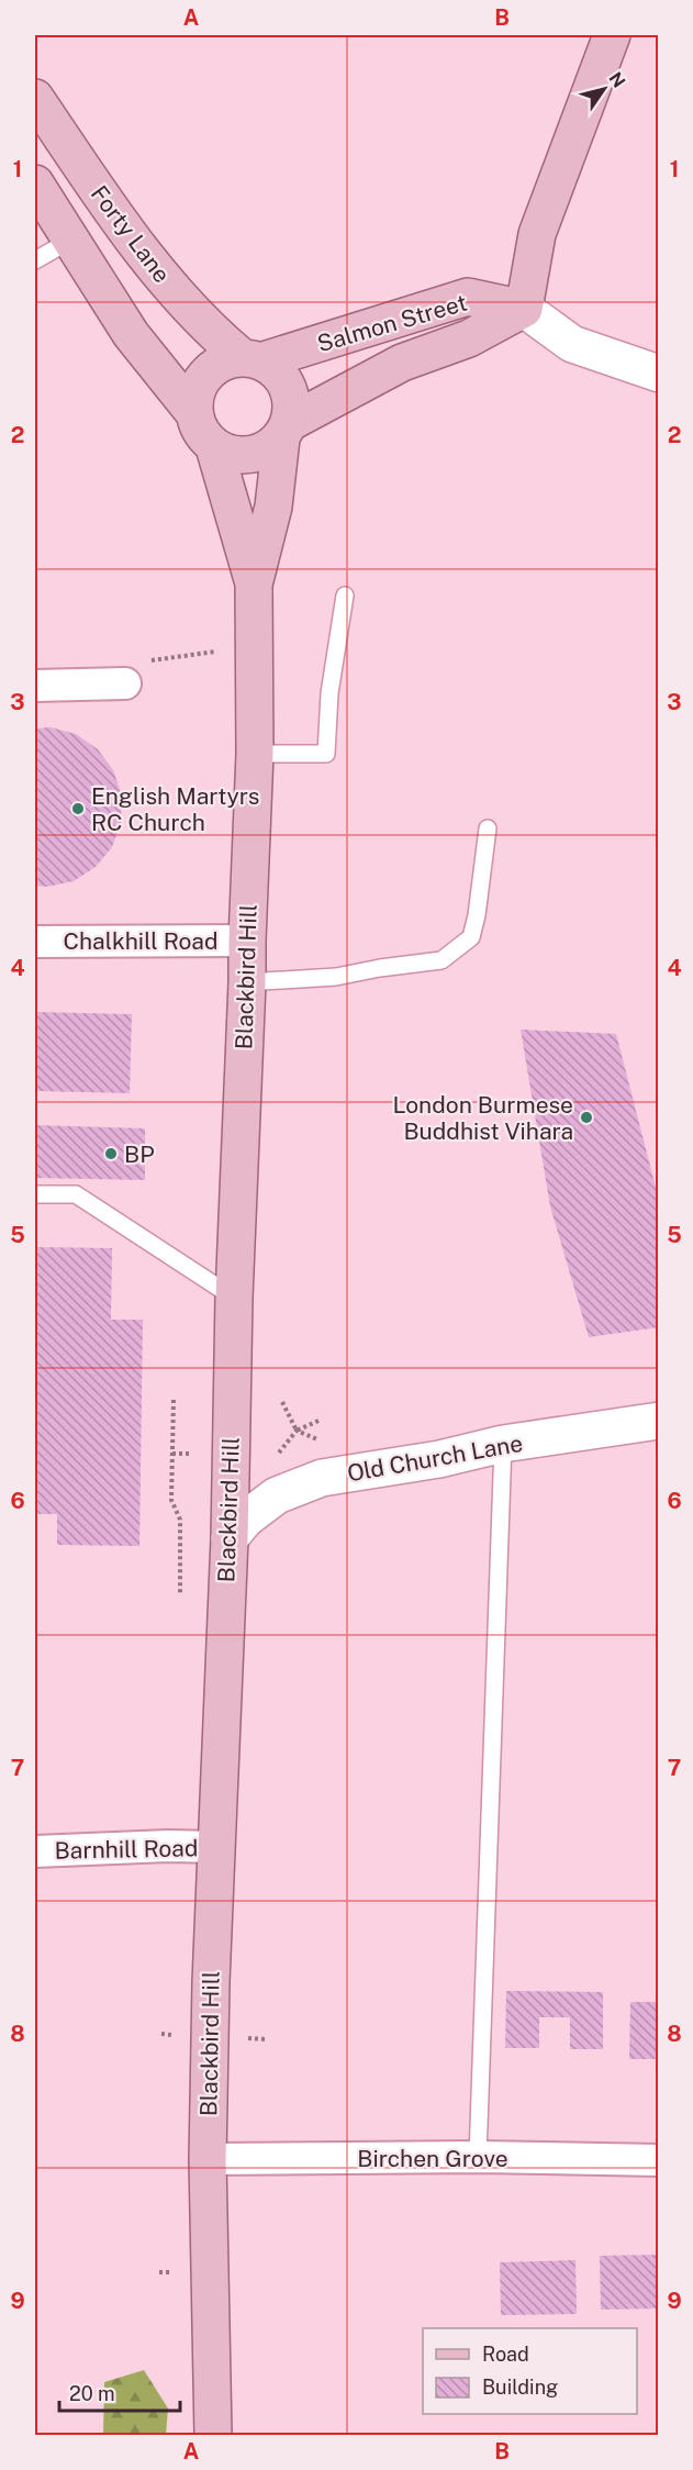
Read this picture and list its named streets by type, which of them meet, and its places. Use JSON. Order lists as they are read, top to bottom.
{
  "streets": {
    "main road": [
      "Forty Lane",
      "Salmon Street",
      "Blackbird Hill",
      "Old Church Lane"
    ],
    "street": ["Chalkhill Road", "Barnhill Road", "Birchen Grove"]
  },
  "crossings": [
    ["Forty Lane", "Salmon Street"],
    ["Forty Lane", "Blackbird Hill"],
    ["Salmon Street", "Blackbird Hill"],
    ["Chalkhill Road", "Blackbird Hill"],
    ["Blackbird Hill", "Old Church Lane"],
    ["Blackbird Hill", "Barnhill Road"],
    ["Blackbird Hill", "Birchen Grove"]
  ],
  "places": ["English Martyrs RC Church", "London Burmese Buddhist Vihara", "BP"],
  "legend": ["Road", "Building"],
  "scale_bar": "20 m",
  "north": "top right",
  "grid": {
    "columns": ["A", "B"],
    "rows": [
      "1",
      "2",
      "3",
      "4",
      "5",
      "6",
      "7",
      "8",
      "9"
    ]
  }
}
